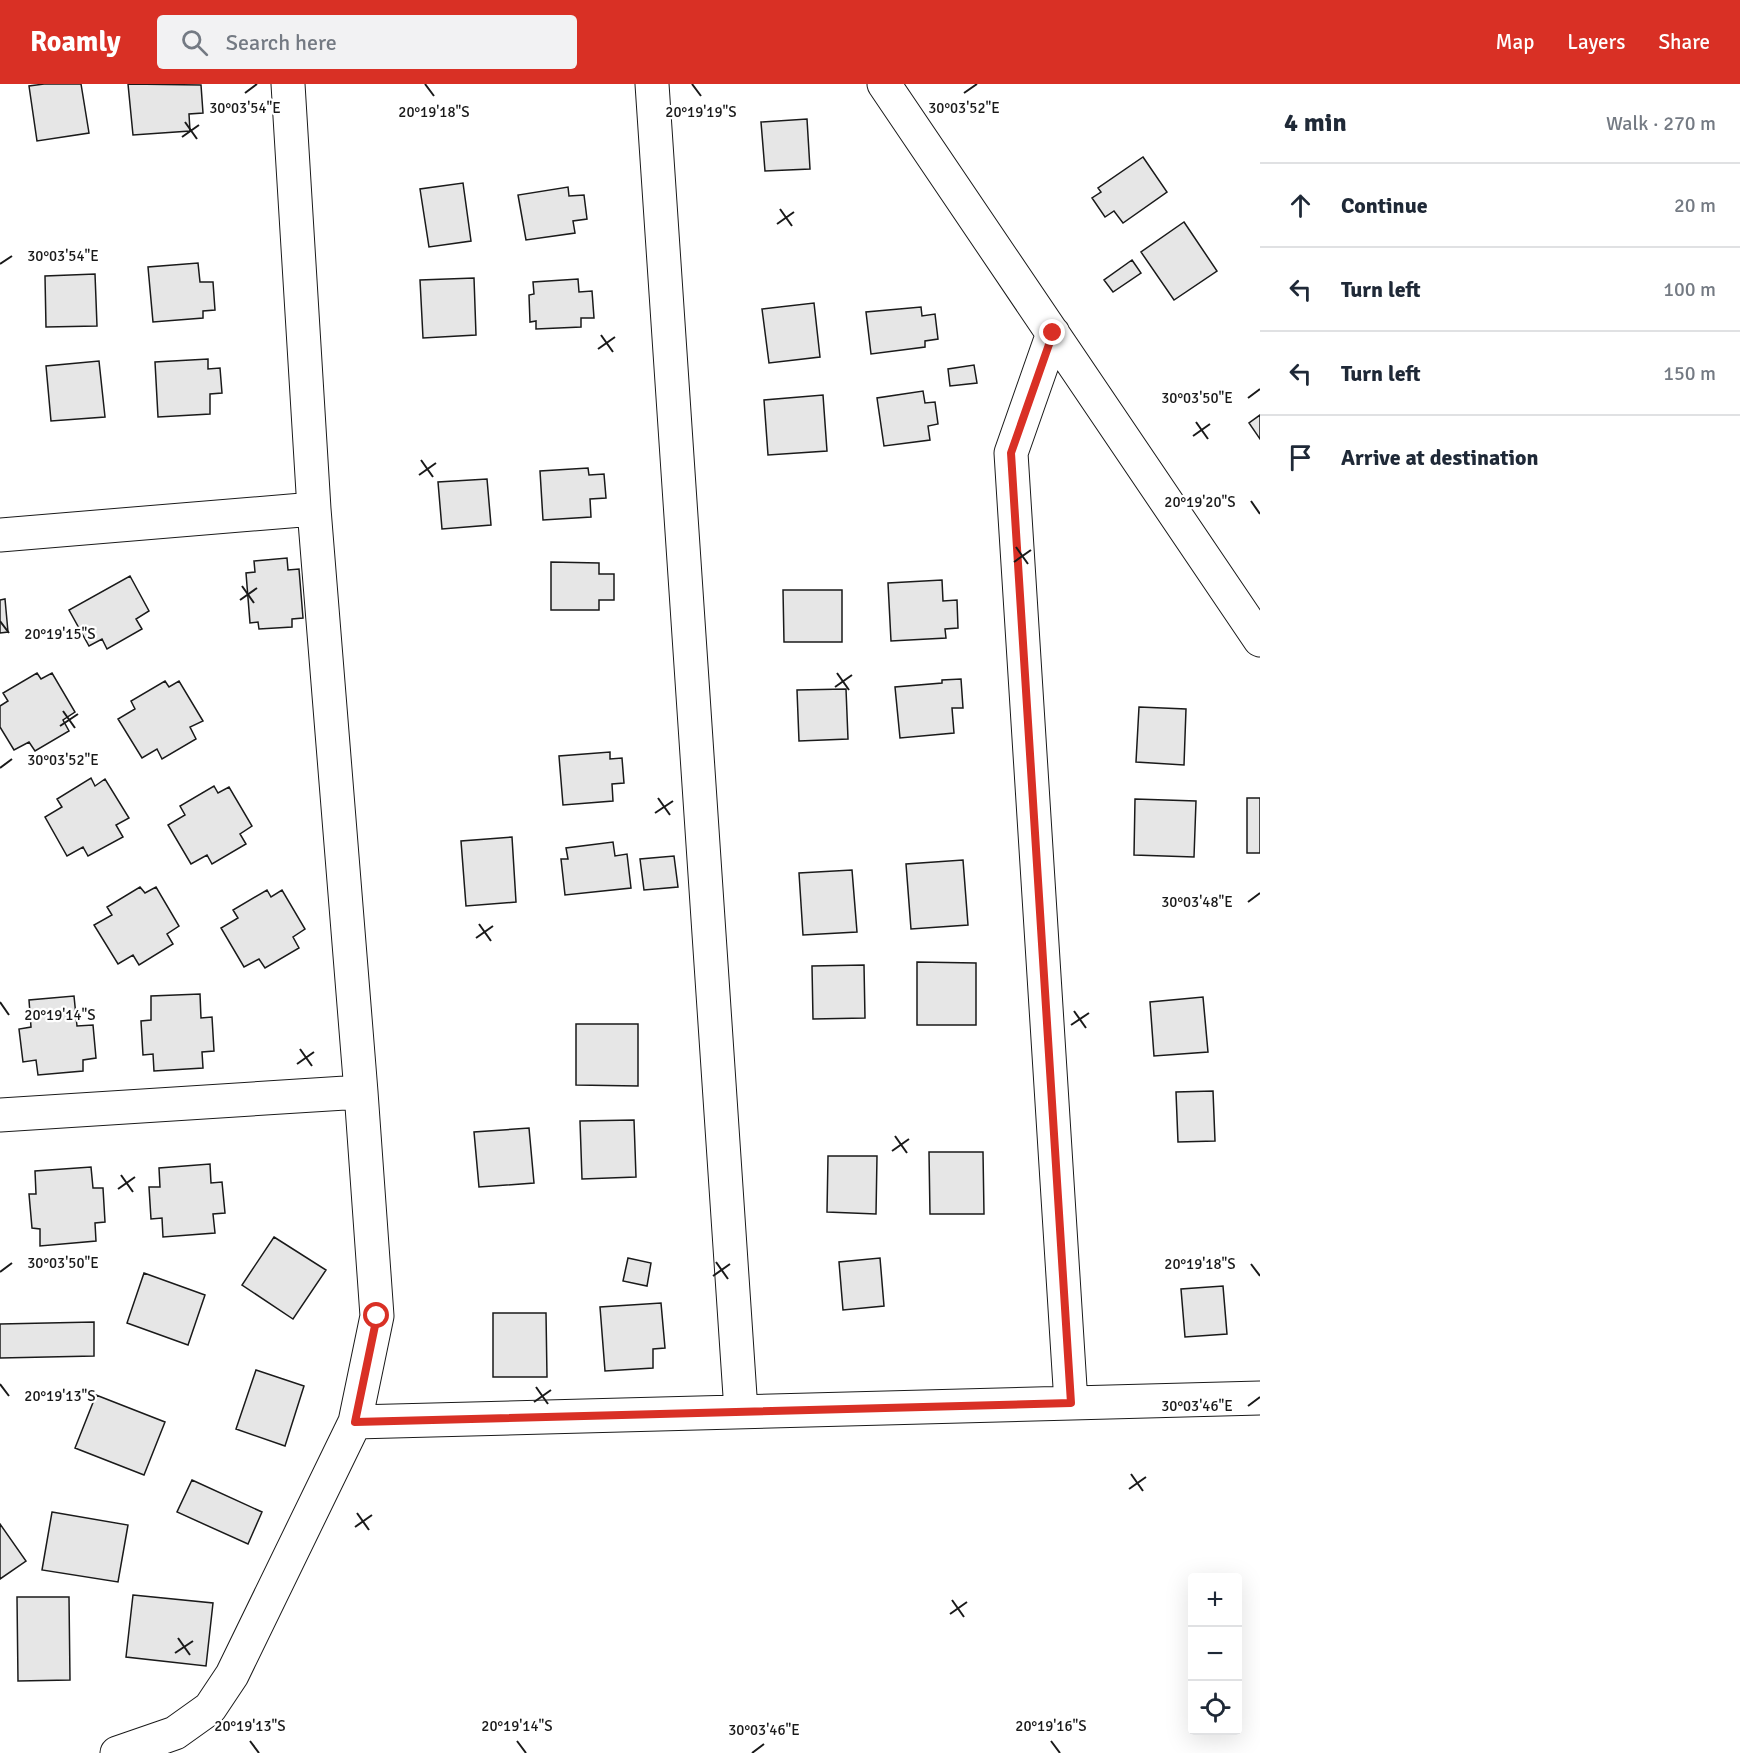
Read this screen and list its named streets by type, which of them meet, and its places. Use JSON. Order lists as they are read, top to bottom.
{
  "page": {
    "header": "Roamly",
    "search": "Search here",
    "nav": ["Map", "Layers", "Share"],
    "heading": ["4 min", "Walk · 270 m"],
    "list": [
      ["Continue", "20 m"],
      ["Turn left", "100 m"],
      ["Turn left", "150 m"],
      "Arrive at destination"
    ],
    "map_buttons": ["+", "−"]
  },
  "coordinates": [
    "30°03'54\"E",
    "30°03'52\"E",
    "20°19'18\"S",
    "20°19'19\"S",
    "30°03'50\"E",
    "20°19'20\"S",
    "20°19'15\"S",
    "30°03'48\"E",
    "20°19'14\"S",
    "20°19'13\"S",
    "30°03'46\"E",
    "20°19'16\"S"
  ]
}
